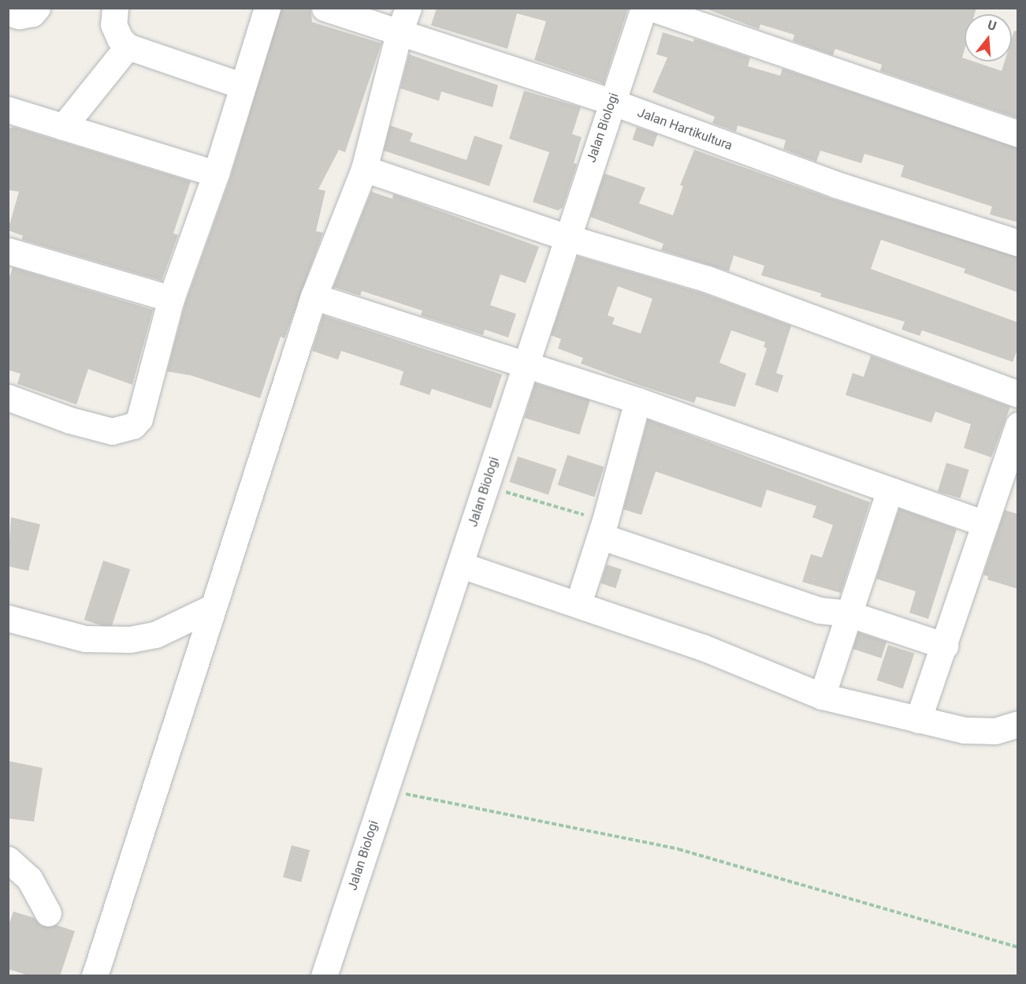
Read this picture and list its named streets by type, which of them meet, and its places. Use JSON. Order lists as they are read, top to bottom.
{
  "streets": {
    "street": ["Jalan Biologi", "Jalan Hartikultura"]
  },
  "crossings": [
    ["Jalan Biologi", "Jalan Hartikultura"]
  ],
  "north": "top"
}
